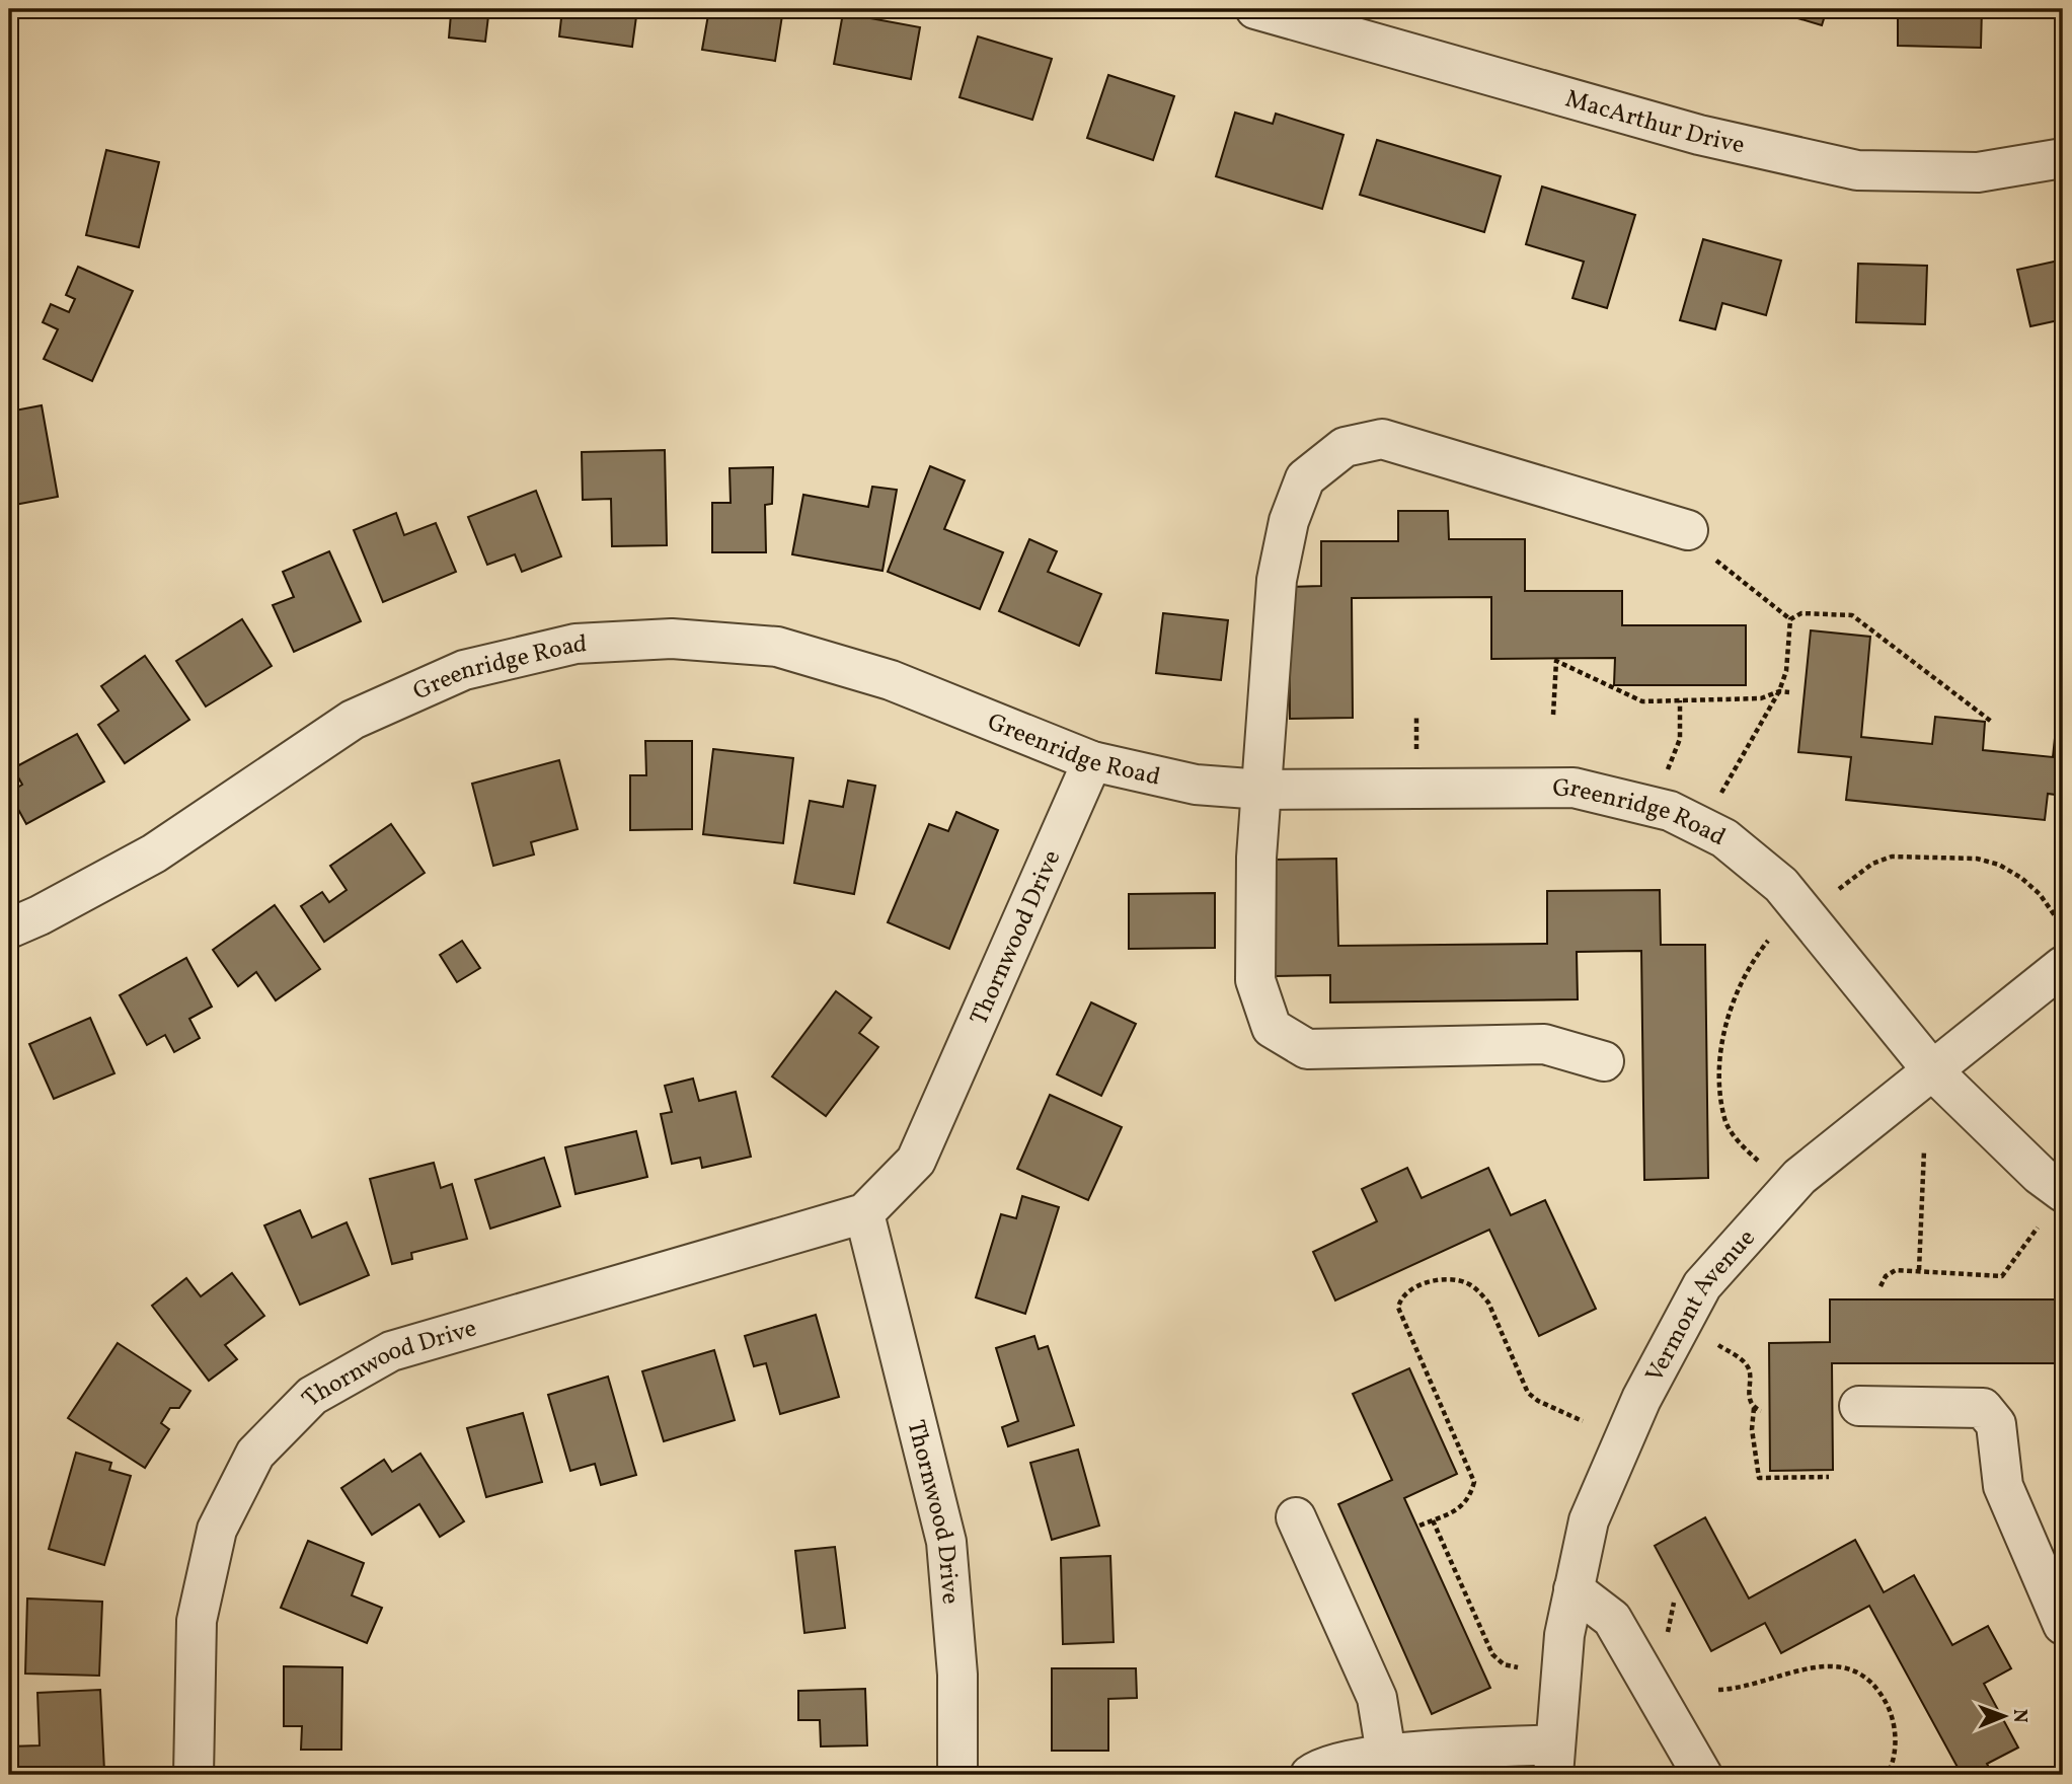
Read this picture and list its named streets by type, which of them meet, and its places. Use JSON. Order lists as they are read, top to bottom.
{
  "streets": {
    "street": [
      "MacArthur Drive",
      "Greenridge Road",
      "Thornwood Drive",
      "Vermont Avenue"
    ]
  },
  "crossings": [
    ["Greenridge Road", "Thornwood Drive"],
    ["Greenridge Road", "Vermont Avenue"]
  ],
  "north": "right"
}
